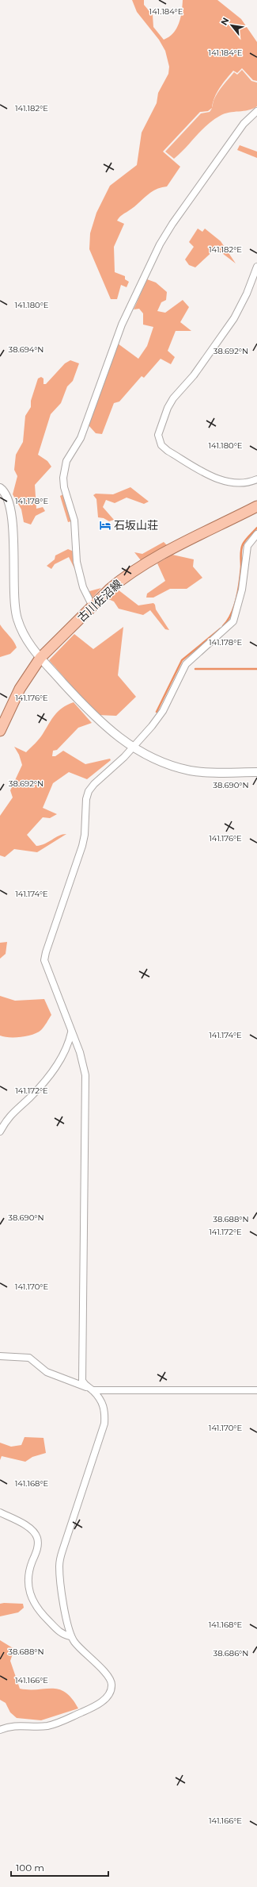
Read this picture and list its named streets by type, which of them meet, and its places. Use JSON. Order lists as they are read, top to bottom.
{
  "streets": {
    "main road": ["古川佐沼線"]
  },
  "places": {
    "hotel": ["石坂山荘"]
  },
  "scale_bar": "100 m",
  "north": "top left",
  "coordinates": [
    "141.184°E",
    "141.182°E",
    "141.180°E",
    "38.694°N",
    "38.692°N",
    "141.178°E",
    "141.176°E",
    "38.690°N",
    "141.174°E",
    "141.172°E",
    "38.688°N",
    "141.170°E",
    "141.168°E",
    "38.686°N",
    "141.166°E"
  ]
}
